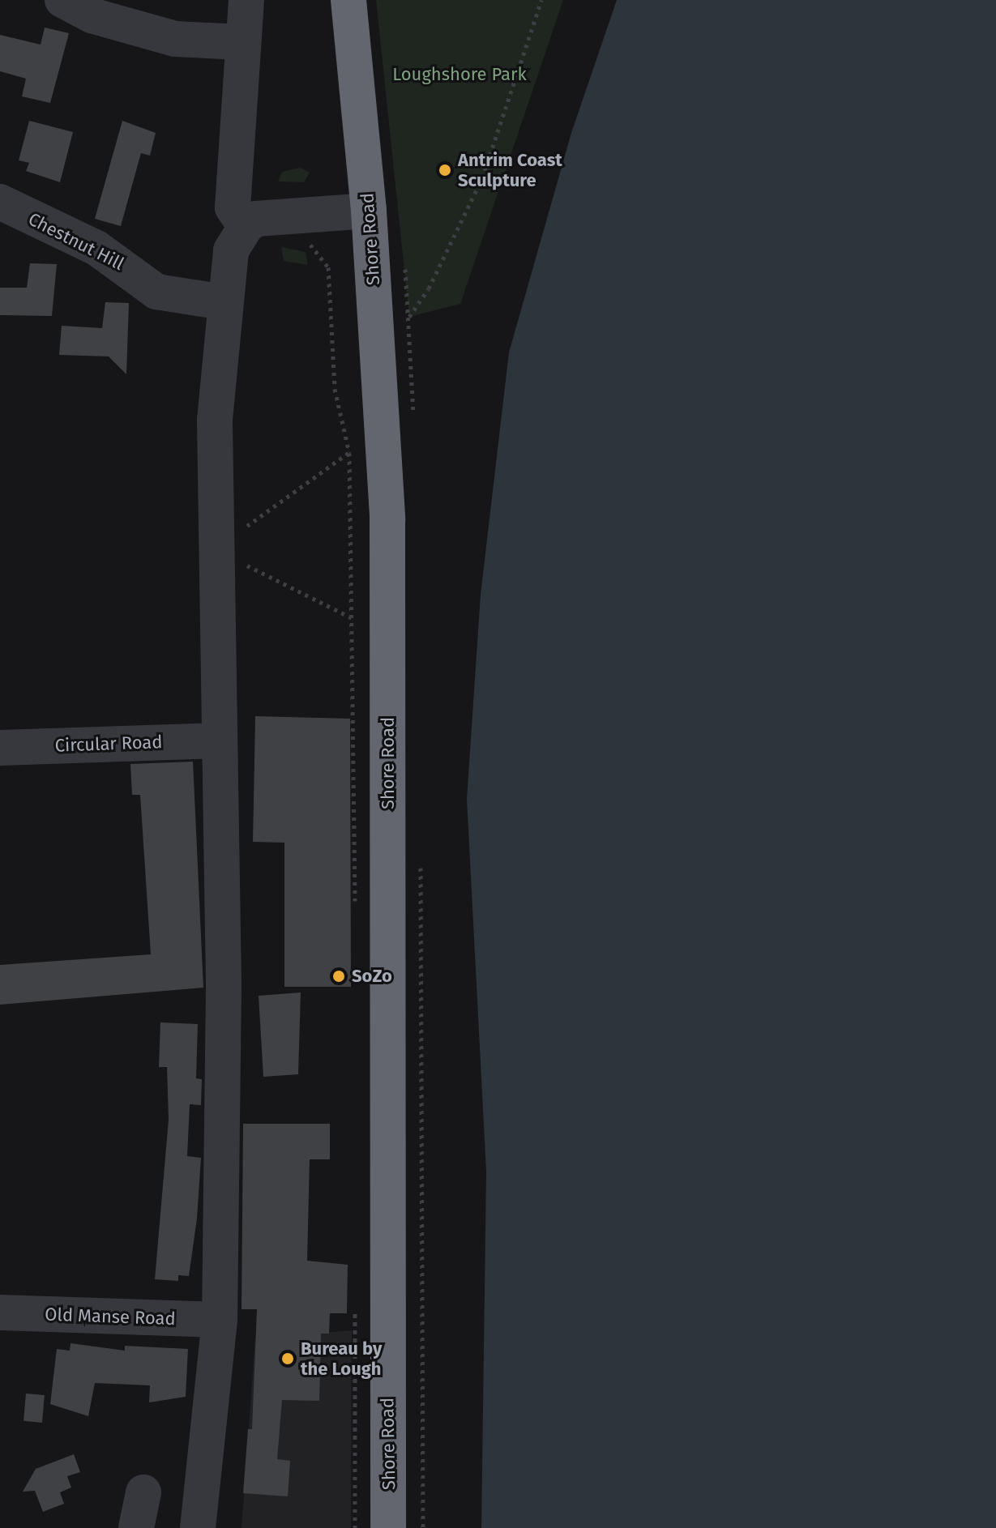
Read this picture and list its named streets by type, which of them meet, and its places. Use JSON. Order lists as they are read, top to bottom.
{
  "streets": {
    "highway": ["Shore Road"],
    "street": ["Chestnut Hill", "Circular Road", "Old Manse Road"]
  },
  "parks": ["Loughshore Park"],
  "places": ["Antrim Coast Sculpture", "SoZo", "Bureau by the Lough"]
}
